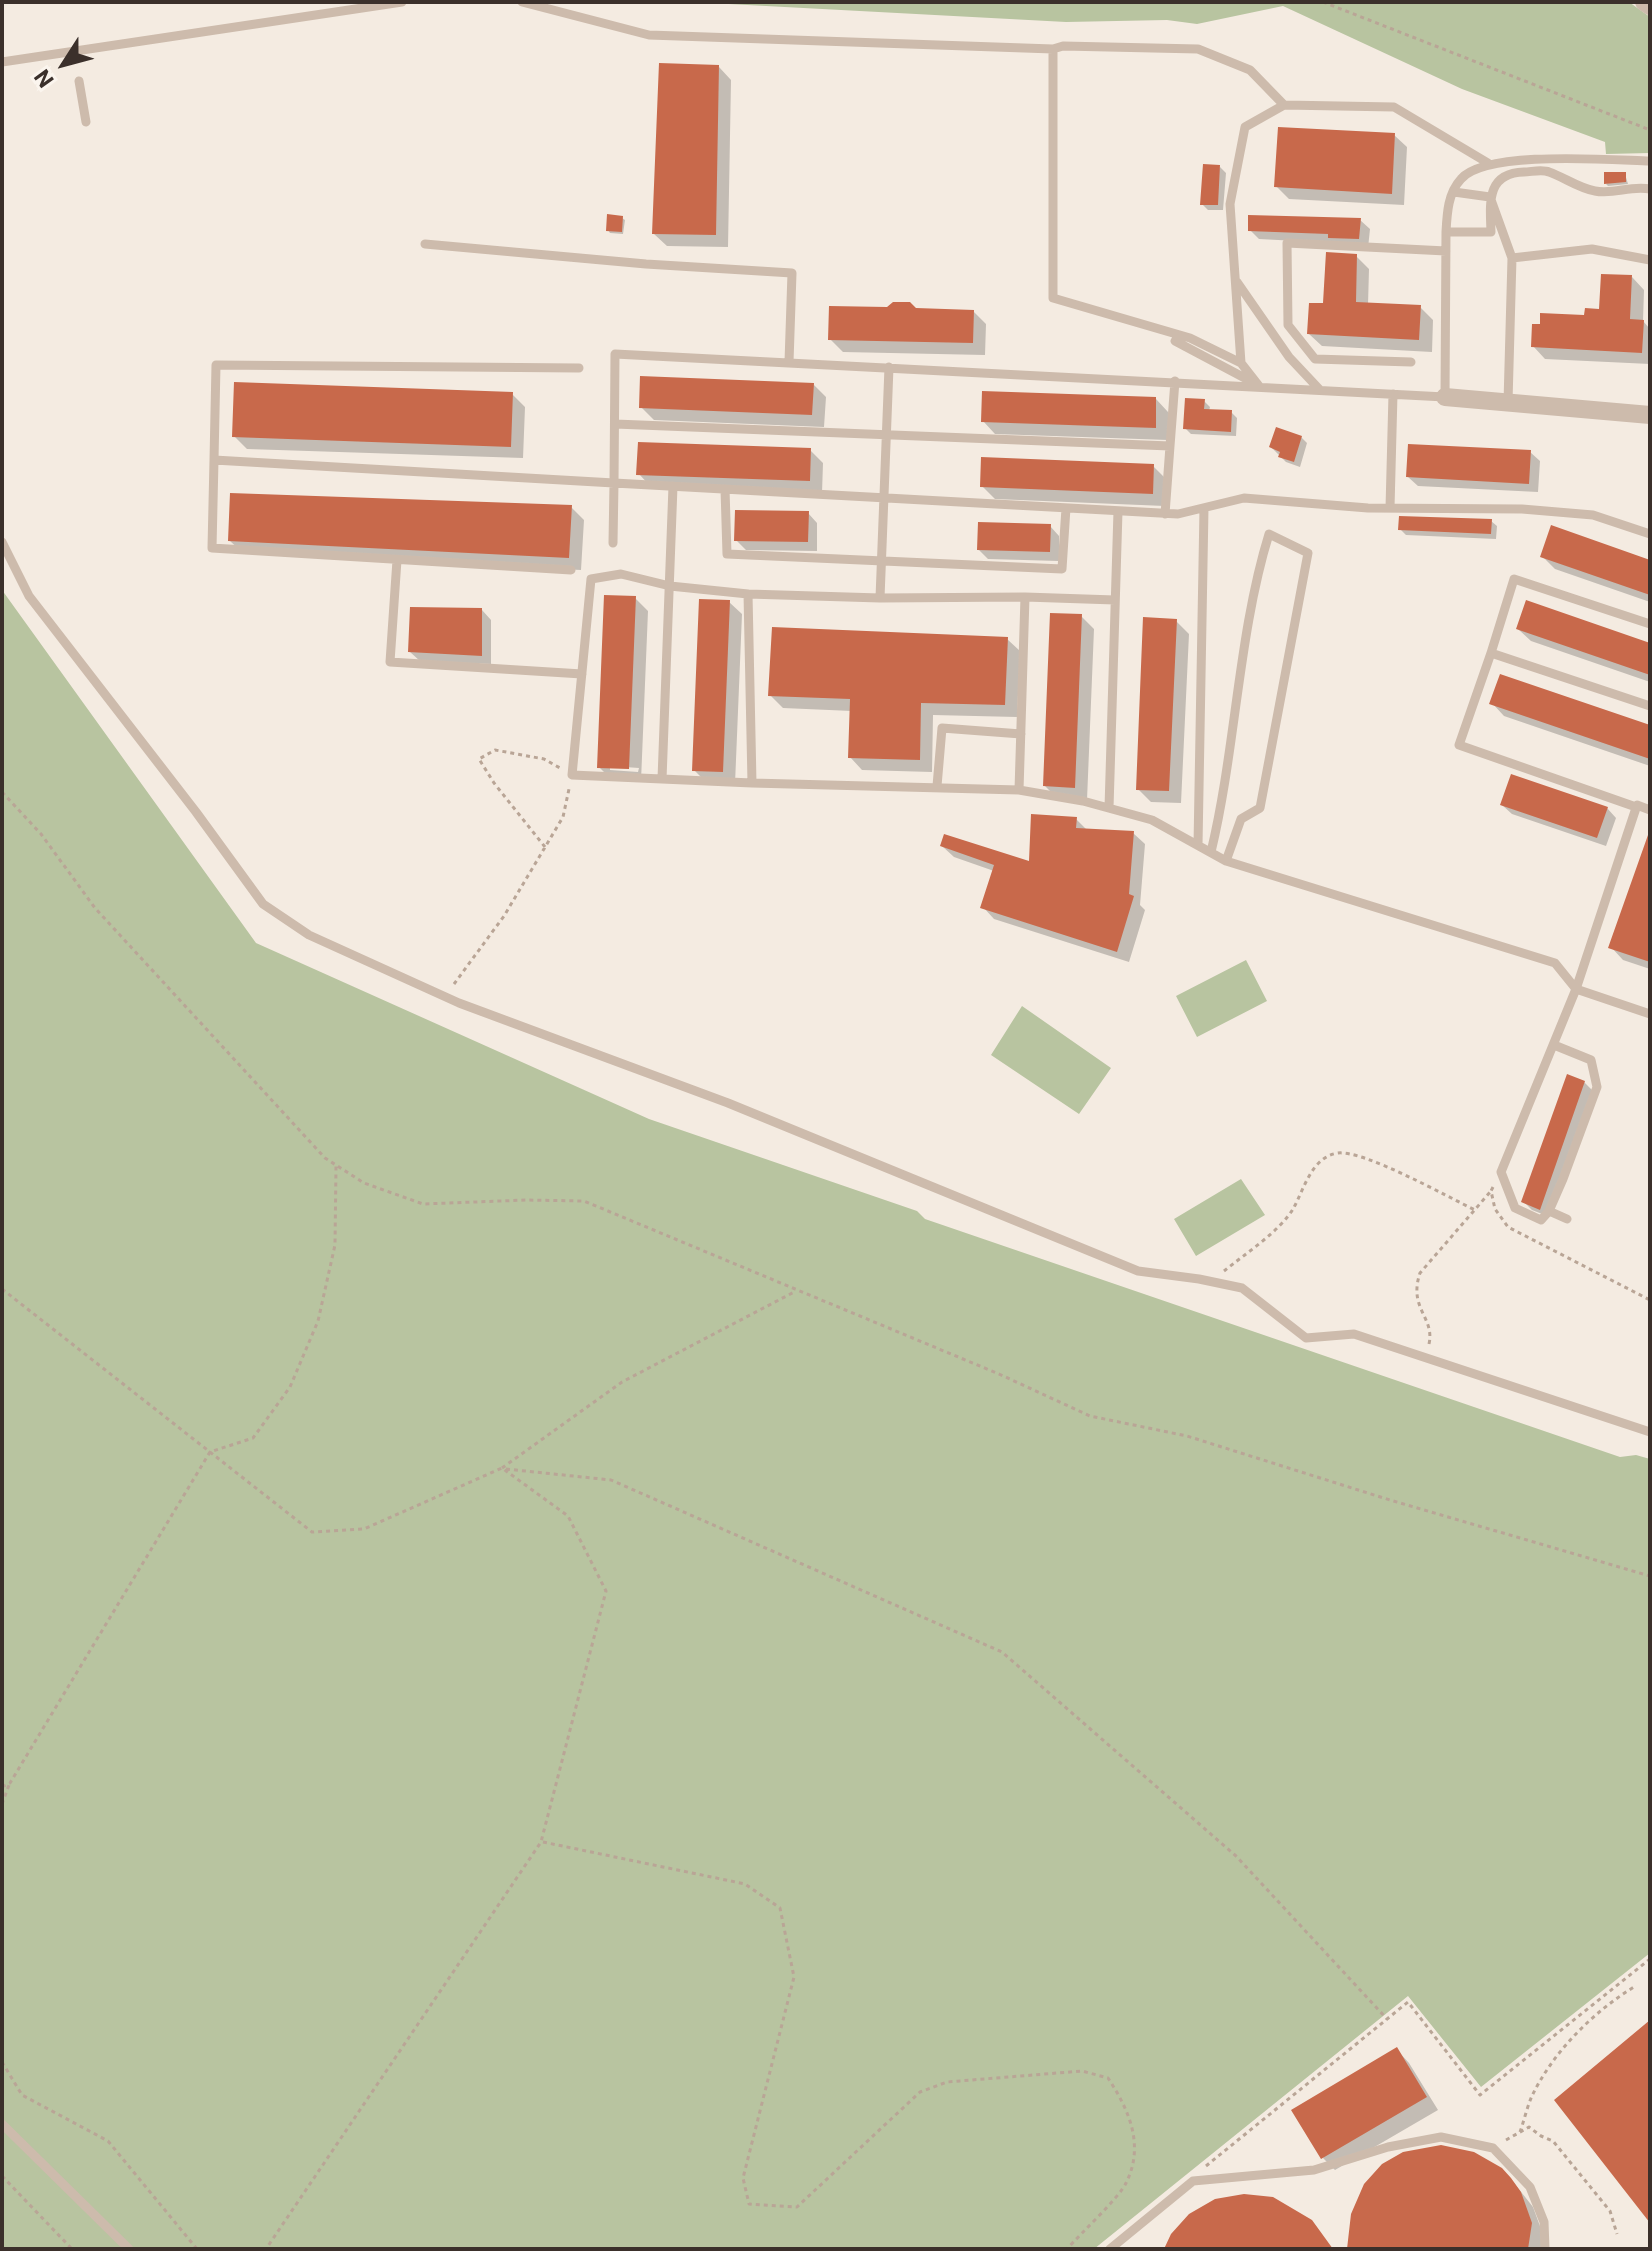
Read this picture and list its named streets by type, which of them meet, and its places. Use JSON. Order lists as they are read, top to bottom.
{
  "north": "bottom left"
}
